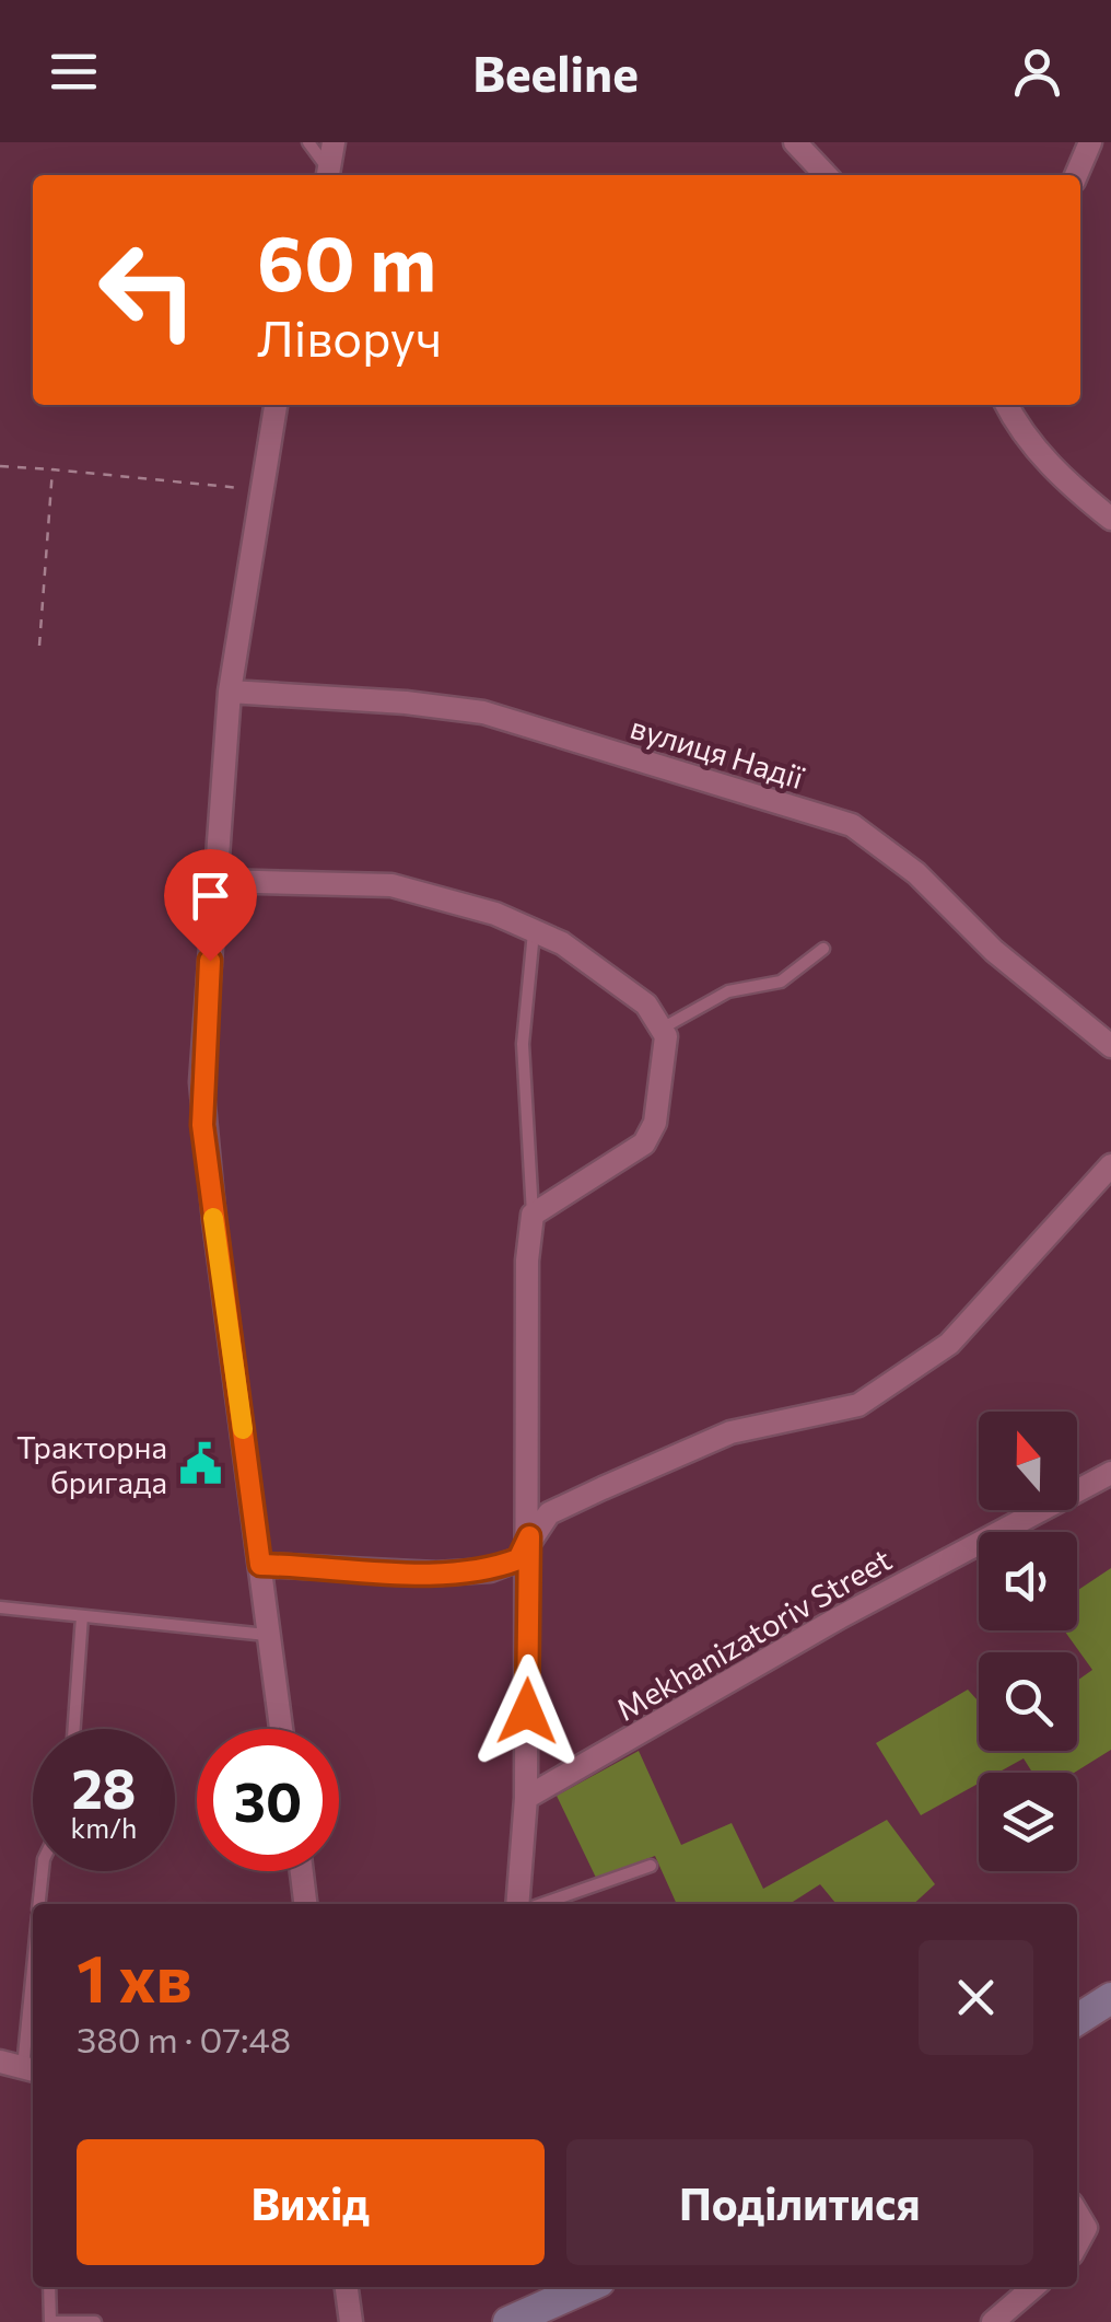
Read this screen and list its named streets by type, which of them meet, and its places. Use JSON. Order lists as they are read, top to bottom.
{
  "streets": {
    "street": ["вулиця Надії", "Mekhanizatoriv Street"]
  },
  "places": {
    "public building": ["Тракторна бригада"]
  },
  "north": "top",
  "page": {
    "header": "Beeline",
    "turn": ["60 m", "Ліворуч"],
    "speed": "28 km/h",
    "limit": "30",
    "heading": ["1 хв", "380 m · 07:48"],
    "buttons": ["Вихід", "Поділитися"]
  }
}
